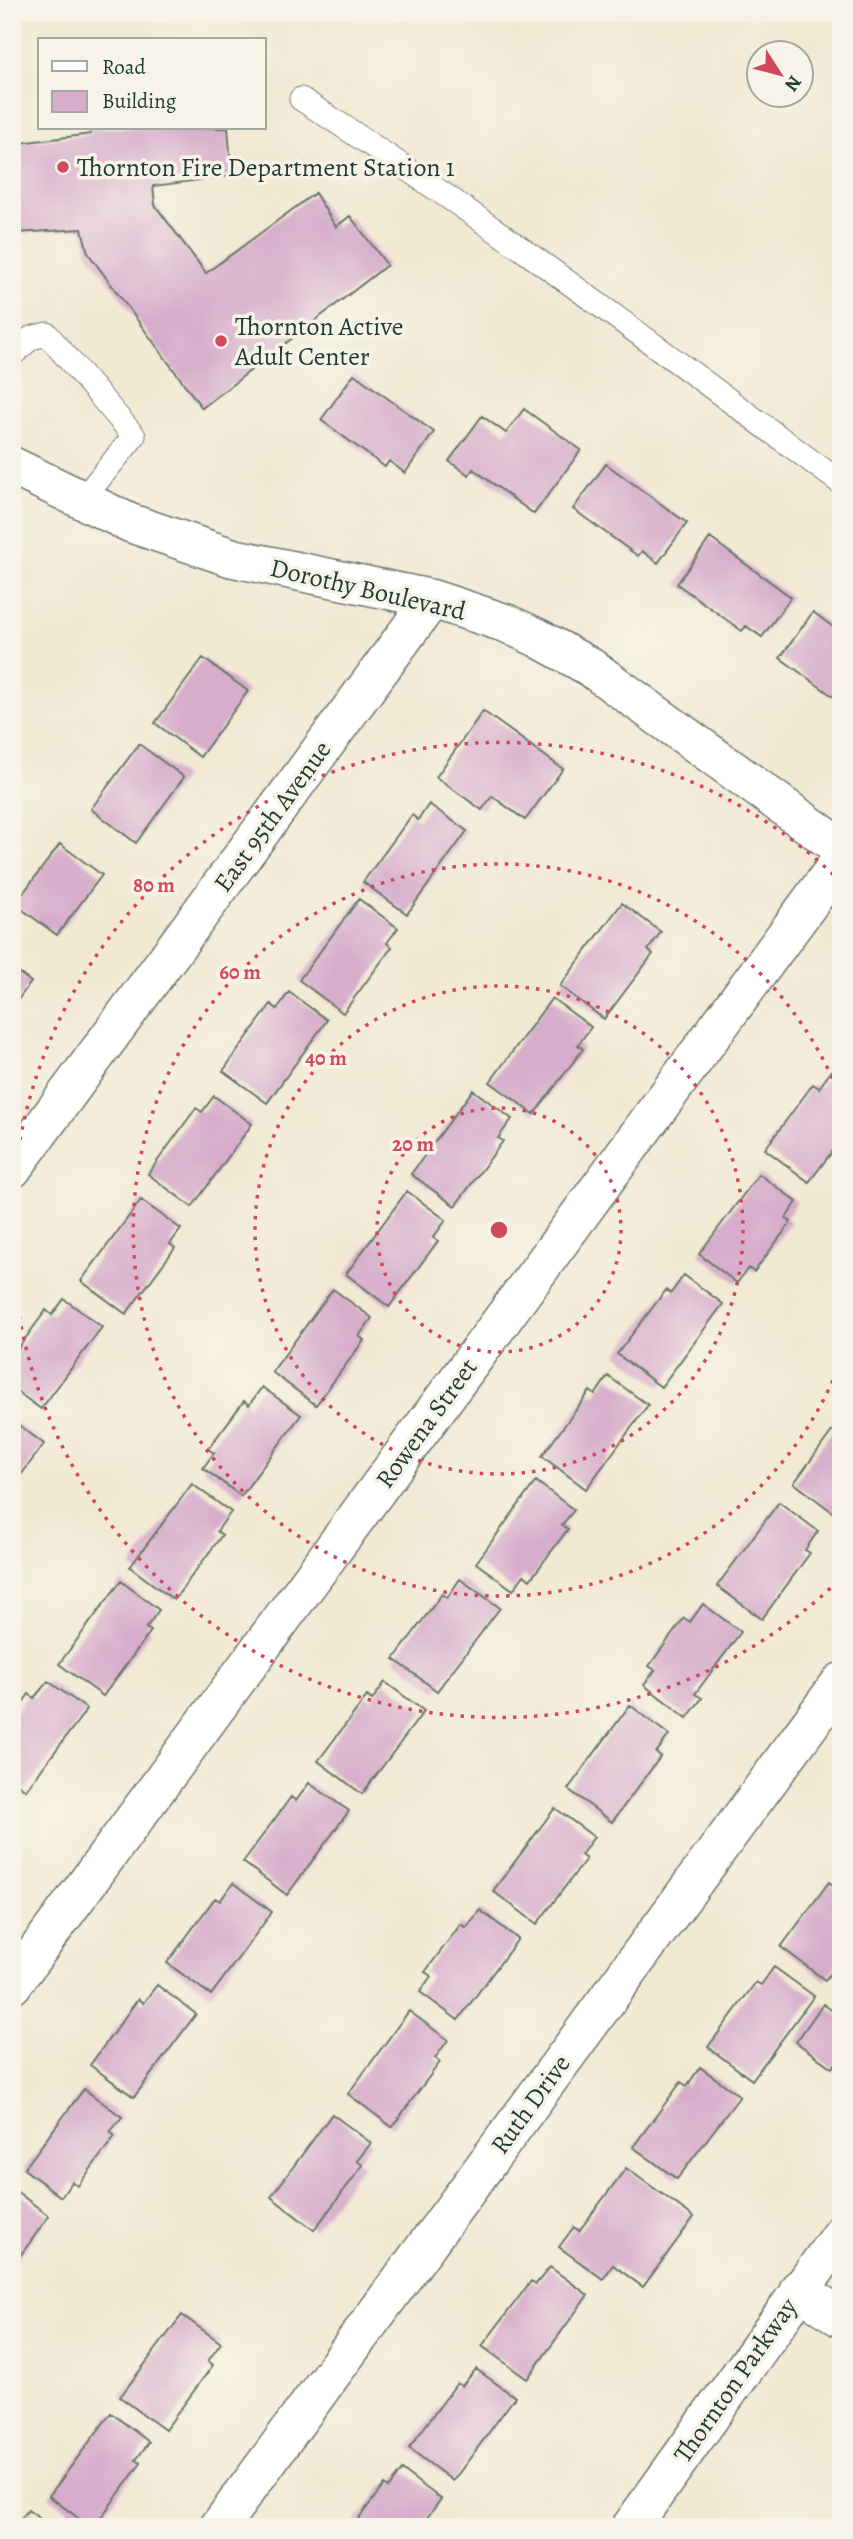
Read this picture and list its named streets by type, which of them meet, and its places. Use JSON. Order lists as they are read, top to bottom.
{
  "streets": {
    "street": [
      "Dorothy Boulevard",
      "East 95th Avenue",
      "Rowena Street",
      "Ruth Drive",
      "Thornton Parkway"
    ]
  },
  "crossings": [
    ["Dorothy Boulevard", "East 95th Avenue"]
  ],
  "places": ["Thornton Fire Department Station 1", "Thornton Active Adult Center"],
  "legend": ["Road", "Building"],
  "north": "bottom right",
  "rings": [
    "80 m",
    "60 m",
    "40 m",
    "20 m"
  ]
}
